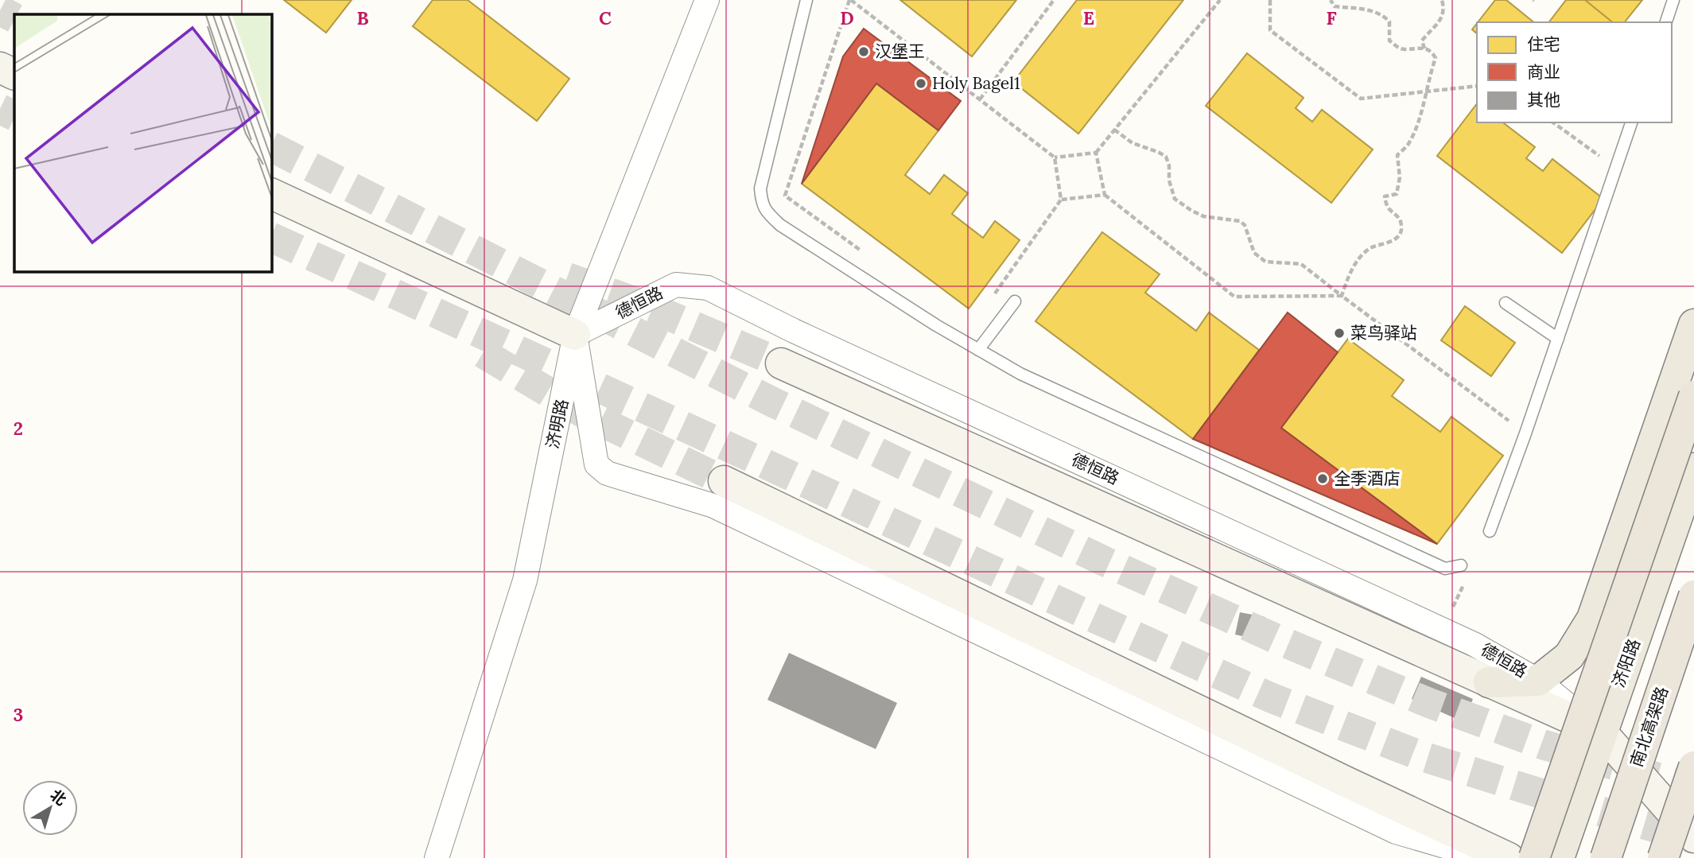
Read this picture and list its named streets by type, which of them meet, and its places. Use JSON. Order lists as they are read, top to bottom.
{
  "streets": {
    "highway": ["南北高架路"],
    "main road": ["济阳路"],
    "street": ["德恒路", "济明路"]
  },
  "crossings": [
    ["德恒路", "济明路"],
    ["德恒路", "济阳路"]
  ],
  "places": [
    "汉堡王",
    "Holy Bagel1",
    "菜鸟驿站",
    "全季酒店"
  ],
  "legend": ["住宅", "商业", "其他"],
  "north": "top right",
  "grid": {
    "columns": [
      "B",
      "C",
      "D",
      "E",
      "F"
    ],
    "rows": ["2", "3"]
  }
}
